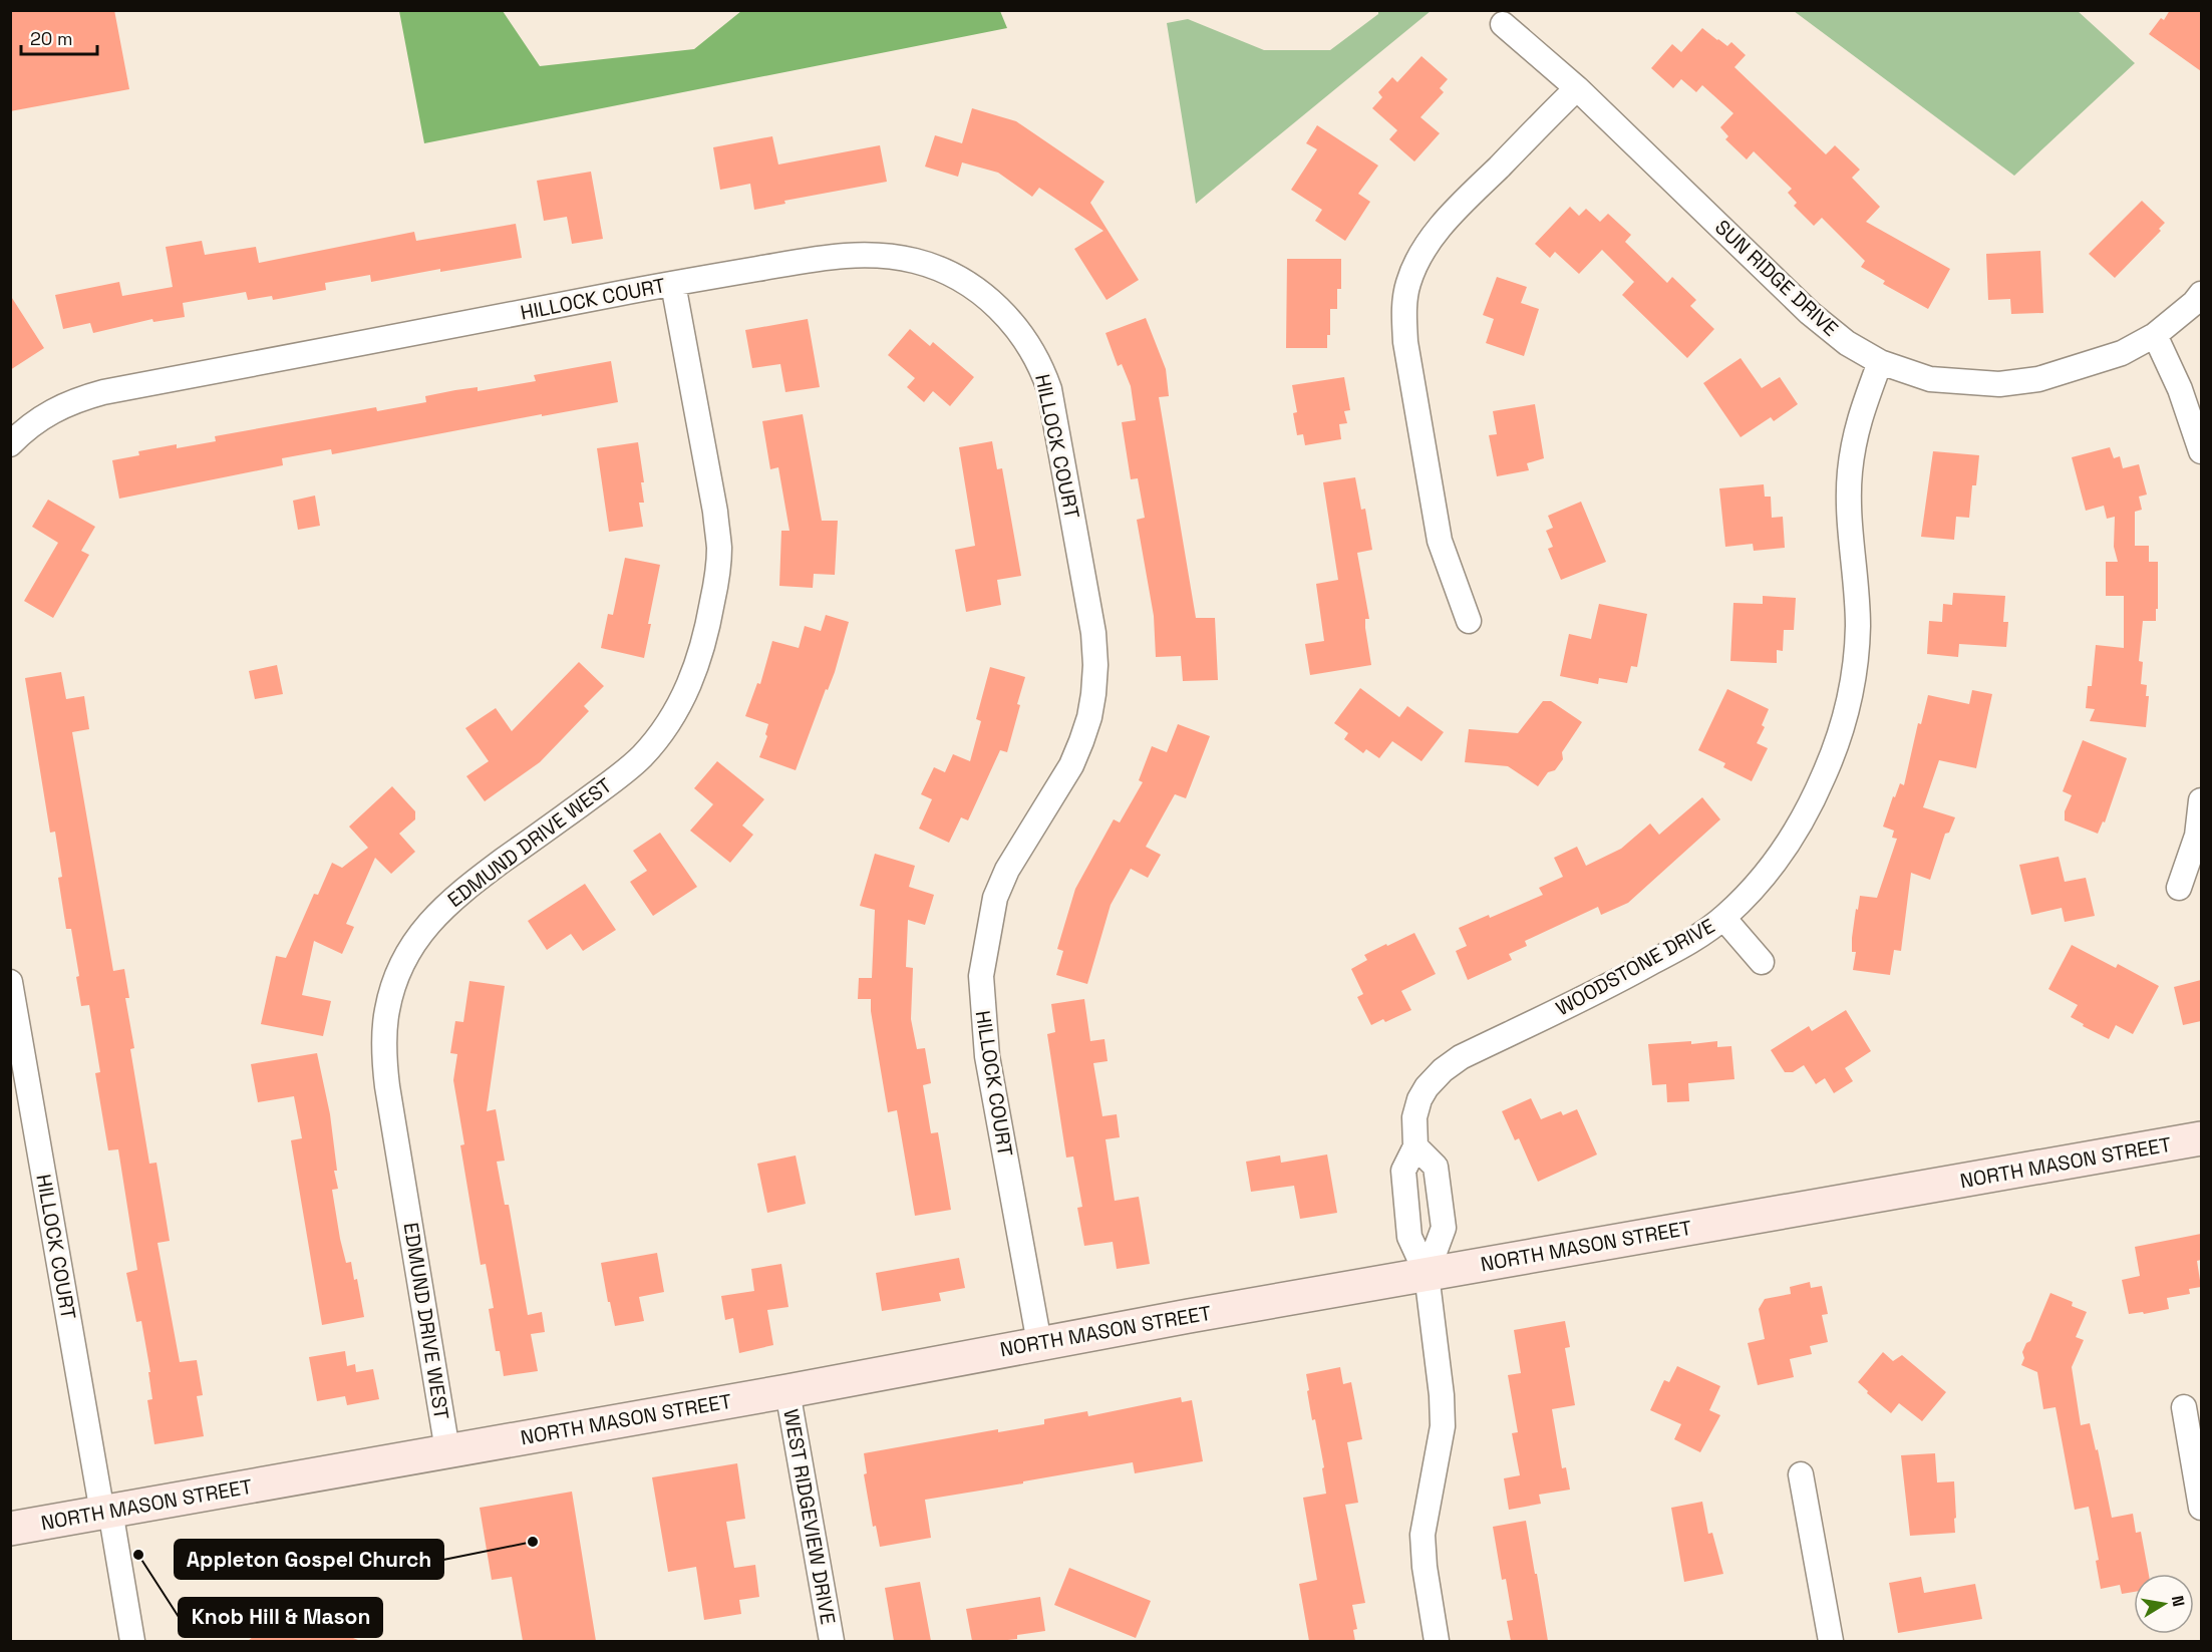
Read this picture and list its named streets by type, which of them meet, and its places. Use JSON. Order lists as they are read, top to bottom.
{
  "streets": {
    "street": [
      "SUN RIDGE DRIVE",
      "HILLOCK COURT",
      "EDMUND DRIVE WEST",
      "WOODSTONE DRIVE",
      "NORTH MASON STREET",
      "WEST RIDGEVIEW DRIVE"
    ]
  },
  "crossings": [
    ["SUN RIDGE DRIVE", "WOODSTONE DRIVE"],
    ["HILLOCK COURT", "EDMUND DRIVE WEST"],
    ["HILLOCK COURT", "NORTH MASON STREET"],
    ["EDMUND DRIVE WEST", "NORTH MASON STREET"],
    ["WOODSTONE DRIVE", "NORTH MASON STREET"],
    ["NORTH MASON STREET", "WEST RIDGEVIEW DRIVE"]
  ],
  "places": ["Appleton Gospel Church", "Knob Hill & Mason"],
  "scale_bar": "20 m",
  "north": "right"
}
